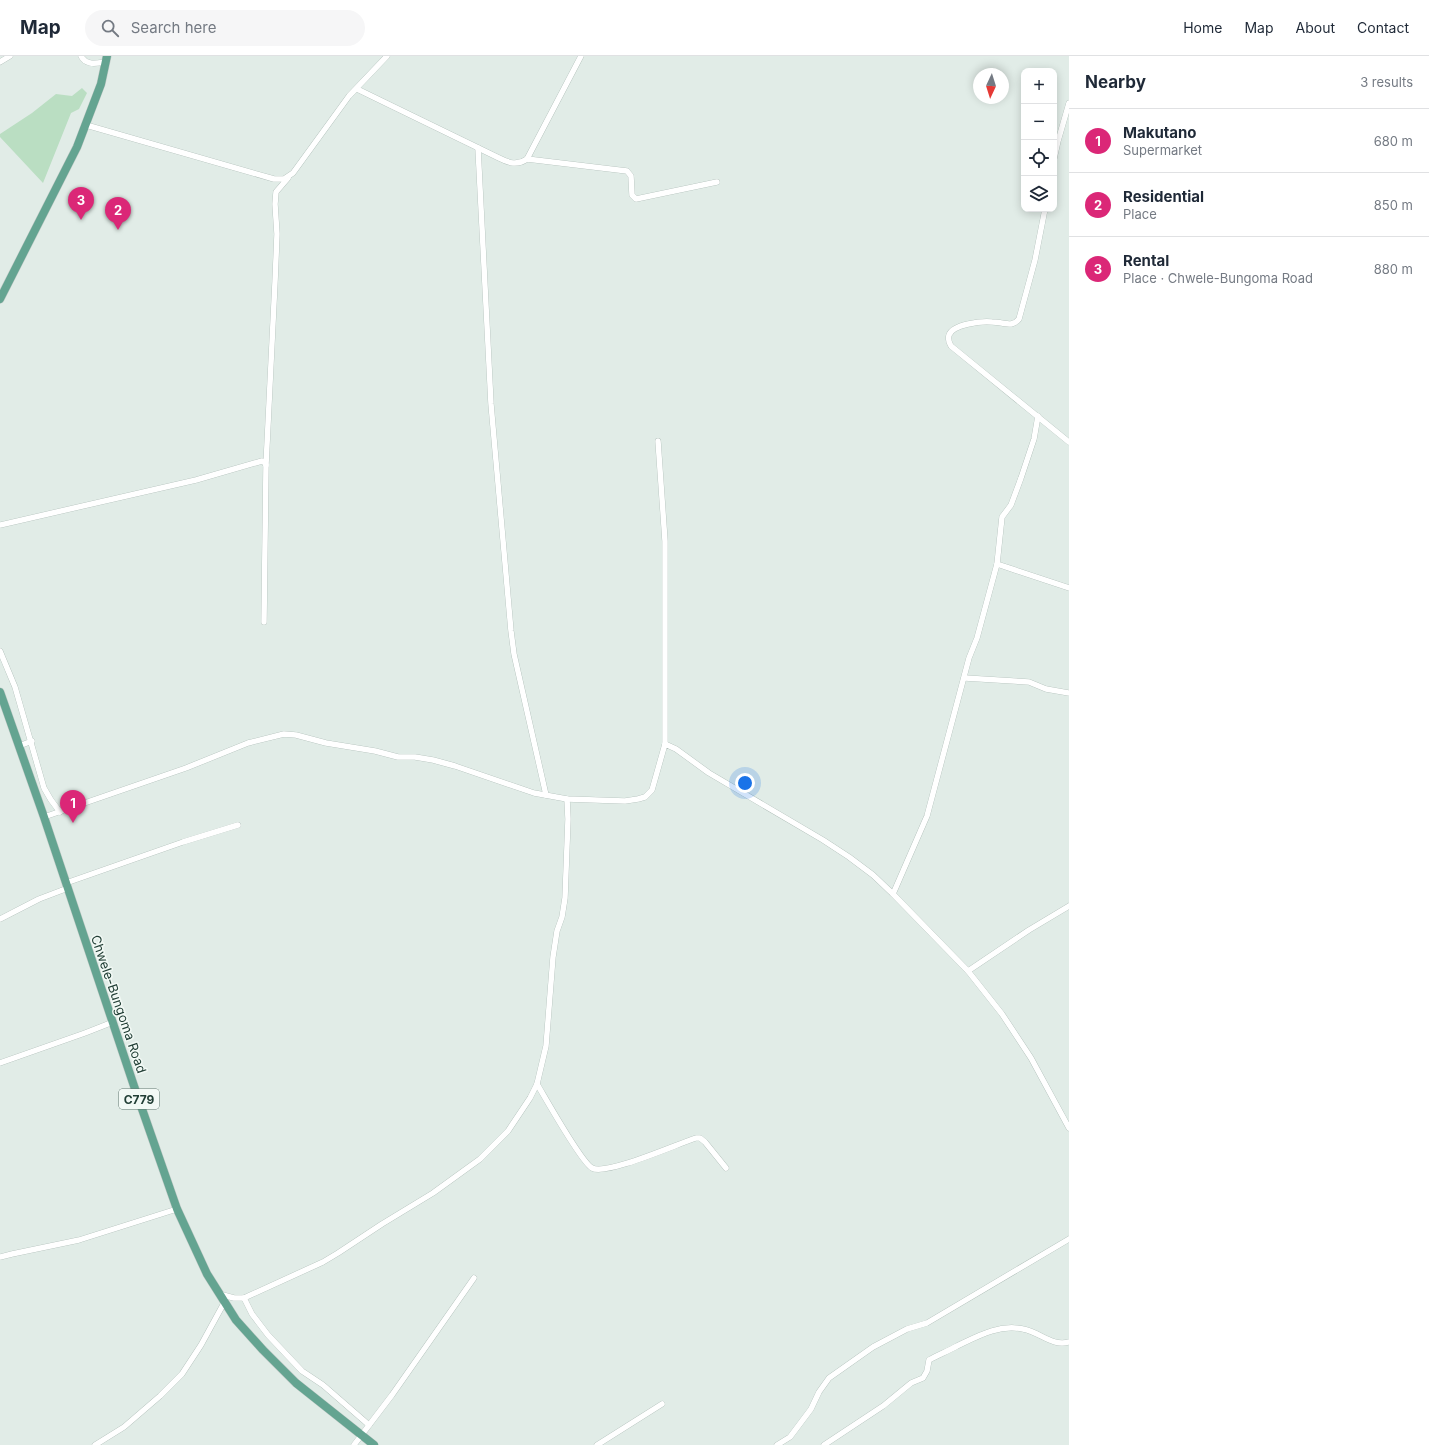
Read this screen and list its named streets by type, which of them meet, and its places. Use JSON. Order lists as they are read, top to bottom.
{
  "streets": {
    "main road": ["Chwele-Bungoma Road", "C779"]
  },
  "north": "bottom",
  "page": {
    "header": "Map",
    "search": "Search here",
    "nav": [
      "Home",
      "Map",
      "About",
      "Contact"
    ],
    "heading": ["Nearby", "3 results"],
    "map_buttons": ["+", "−"],
    "list": [
      {
        "mark": "1",
        "name": "Makutano",
        "note": "Supermarket",
        "value": "680 m"
      },
      {
        "mark": "2",
        "name": "Residential",
        "note": "Place",
        "value": "850 m"
      },
      {
        "mark": "3",
        "name": "Rental",
        "note": "Place · Chwele-Bungoma Road",
        "value": "880 m"
      }
    ],
    "pins": ["3", "2", "1"]
  }
}
